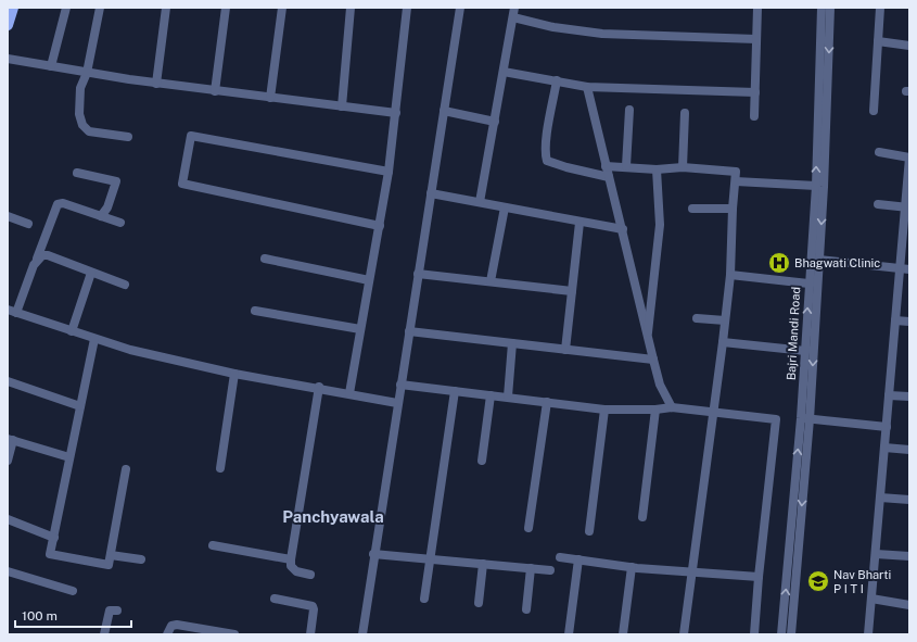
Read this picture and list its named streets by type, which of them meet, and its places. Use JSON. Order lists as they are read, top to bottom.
{
  "streets": {
    "street": ["Bajri Mandi Road"]
  },
  "districts": ["Panchyawala"],
  "places": {
    "hospital": ["Bhagwati Clinic"],
    "school or university": ["Nav Bharti P I T I"]
  },
  "scale_bar": "100 m"
}
